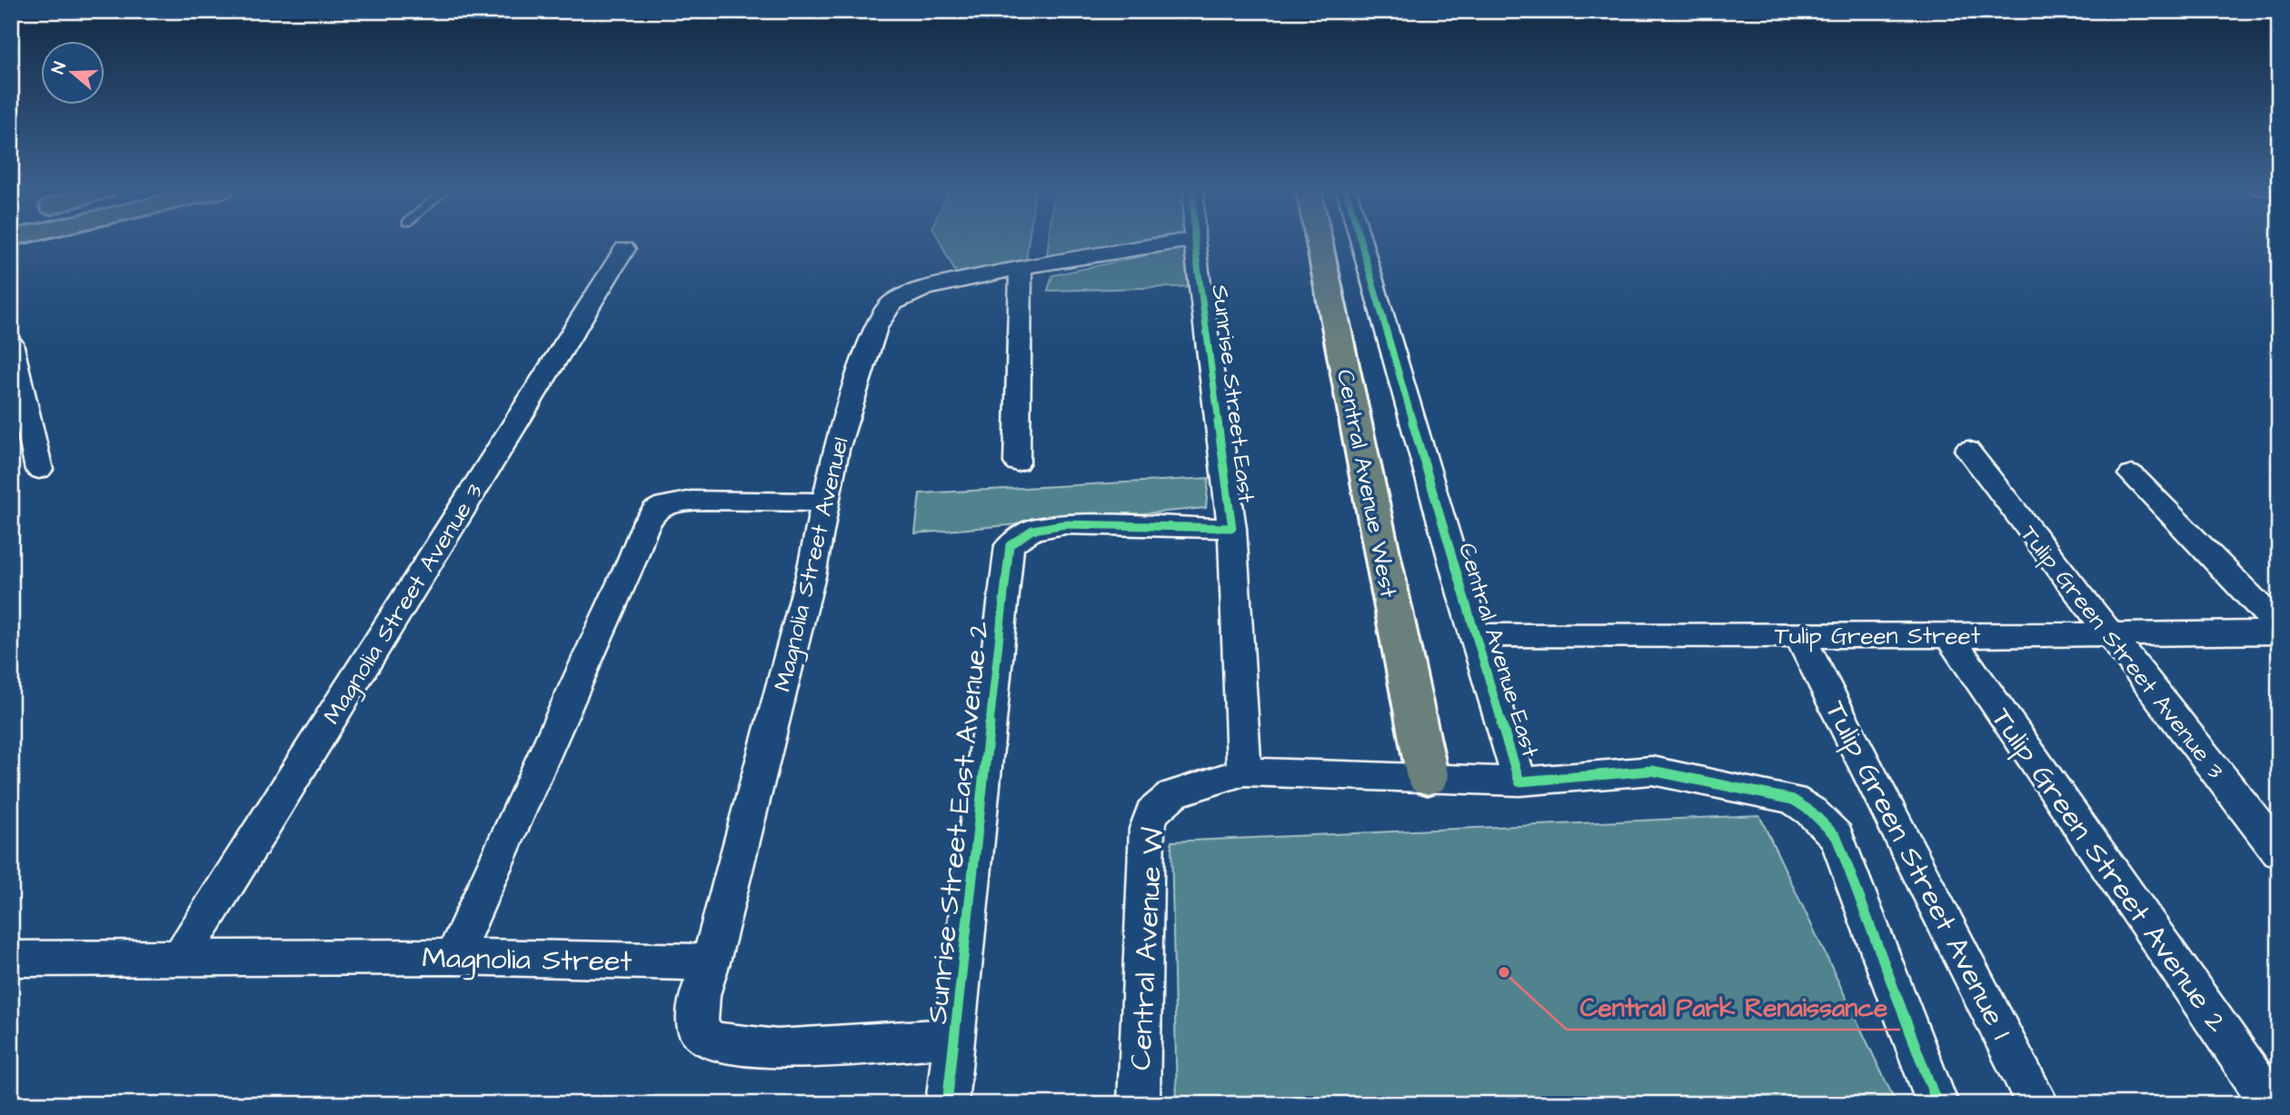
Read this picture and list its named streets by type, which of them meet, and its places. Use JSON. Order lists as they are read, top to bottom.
{
  "streets": {
    "main road": ["Central Avenue West"],
    "street": [
      "Sunrise Street East",
      "Magnolia Street Avenue1",
      "Magnolia Street Avenue 3",
      "Tulip Green Street",
      "Central Avenue East",
      "Tulip Green Street Avenue 3",
      "Sunrise Street East Avenue 2",
      "Tulip Green Street Avenue 1",
      "Tulip Green Street Avenue 2",
      "Central Avenue W",
      "Magnolia Street"
    ]
  },
  "crossings": [
    ["Sunrise Street East", "Sunrise Street East Avenue 2"],
    ["Sunrise Street East", "Central Avenue W"],
    ["Central Avenue West", "Central Avenue W"],
    ["Magnolia Street Avenue1", "Magnolia Street"],
    ["Magnolia Street Avenue 3", "Magnolia Street"],
    ["Tulip Green Street", "Central Avenue East"],
    ["Tulip Green Street", "Tulip Green Street Avenue 3"],
    ["Tulip Green Street", "Tulip Green Street Avenue 1"],
    ["Tulip Green Street", "Tulip Green Street Avenue 2"],
    ["Central Avenue East", "Central Avenue W"]
  ],
  "places": ["Central Park Renaissance"],
  "north": "left"
}
